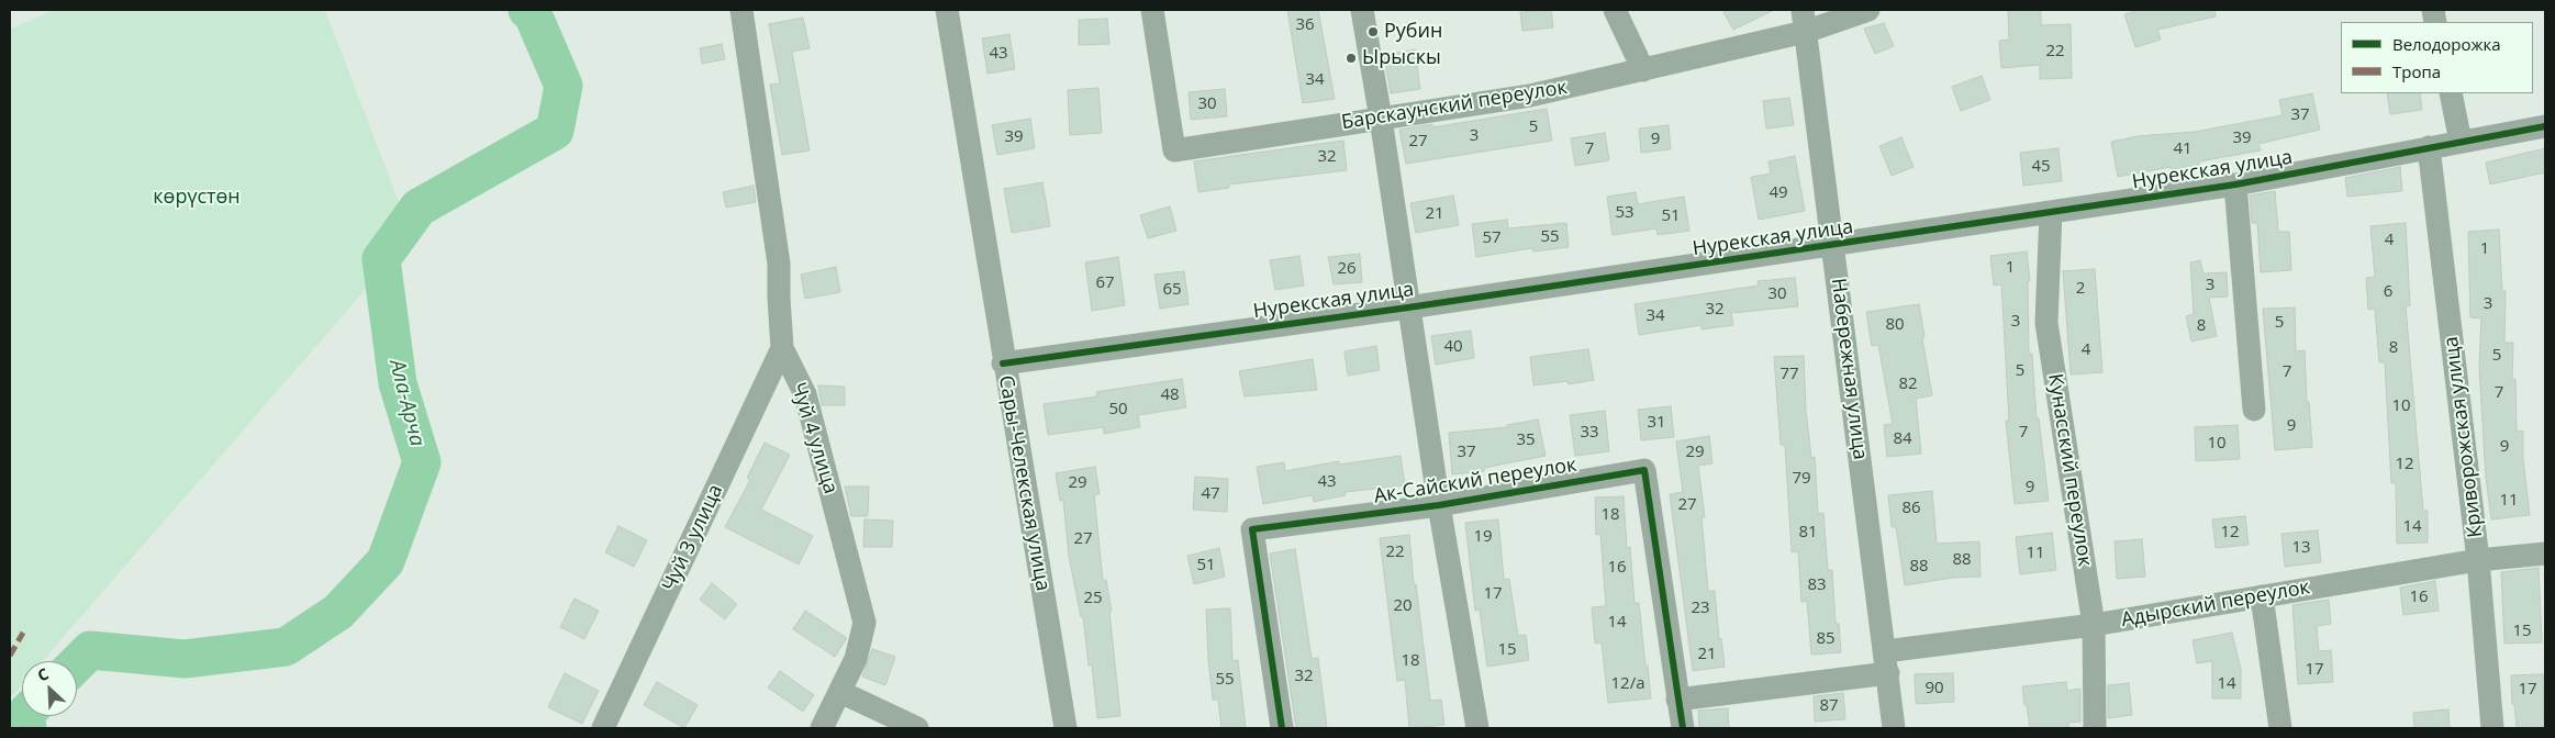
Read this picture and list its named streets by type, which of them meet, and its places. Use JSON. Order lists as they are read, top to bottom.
{
  "streets": {
    "street": [
      "Барскаунский переулок",
      "Нурекская улица",
      "Набережная улица",
      "Криворожская улица",
      "Чуй 4 улица",
      "Кунасский переулок",
      "Ак-Сайский переулок",
      "Сары-Челекская улица",
      "Чуй 3 улица",
      "Адырский переулок"
    ]
  },
  "crossings": [
    ["Барскаунский переулок", "Набережная улица"],
    ["Нурекская улица", "Набережная улица"],
    ["Нурекская улица", "Криворожская улица"],
    ["Нурекская улица", "Кунасский переулок"],
    ["Нурекская улица", "Сары-Челекская улица"],
    ["Набережная улица", "Адырский переулок"],
    ["Криворожская улица", "Адырский переулок"],
    ["Чуй 4 улица", "Чуй 3 улица"],
    ["Кунасский переулок", "Адырский переулок"],
    ["Ак-Сайский переулок", "Адырский переулок"]
  ],
  "water": ["Ала-Арча"],
  "parks": ["көрүстөн"],
  "places": ["Рубин", "Ырыскы"],
  "house_numbers": [
    "36",
    "22",
    "43",
    "34",
    "30",
    "37",
    "5",
    "3",
    "39",
    "39",
    "9",
    "27",
    "7",
    "41",
    "32",
    "45",
    "49",
    "53",
    "21",
    "51",
    "55",
    "57",
    "4",
    "1",
    "1",
    "26",
    "67",
    "3",
    "2",
    "65",
    "6",
    "30",
    "3",
    "32",
    "34",
    "3",
    "5",
    "80",
    "8",
    "40",
    "8",
    "4",
    "5",
    "5",
    "7",
    "77",
    "82",
    "7",
    "48",
    "10",
    "50",
    "31",
    "9",
    "33",
    "7",
    "84",
    "35",
    "10",
    "9",
    "37",
    "29",
    "12",
    "79",
    "43",
    "29",
    "9",
    "47",
    "11",
    "27",
    "86",
    "18",
    "14",
    "81",
    "12",
    "19",
    "27",
    "13",
    "22",
    "11",
    "88",
    "51",
    "88",
    "16",
    "83",
    "17",
    "16",
    "25",
    "20",
    "23",
    "14",
    "15",
    "85",
    "15",
    "21",
    "18",
    "17",
    "32",
    "55",
    "12/а",
    "14",
    "90",
    "17",
    "87"
  ],
  "legend": ["Велодорожка", "Тропа"],
  "north": "top left"
}
